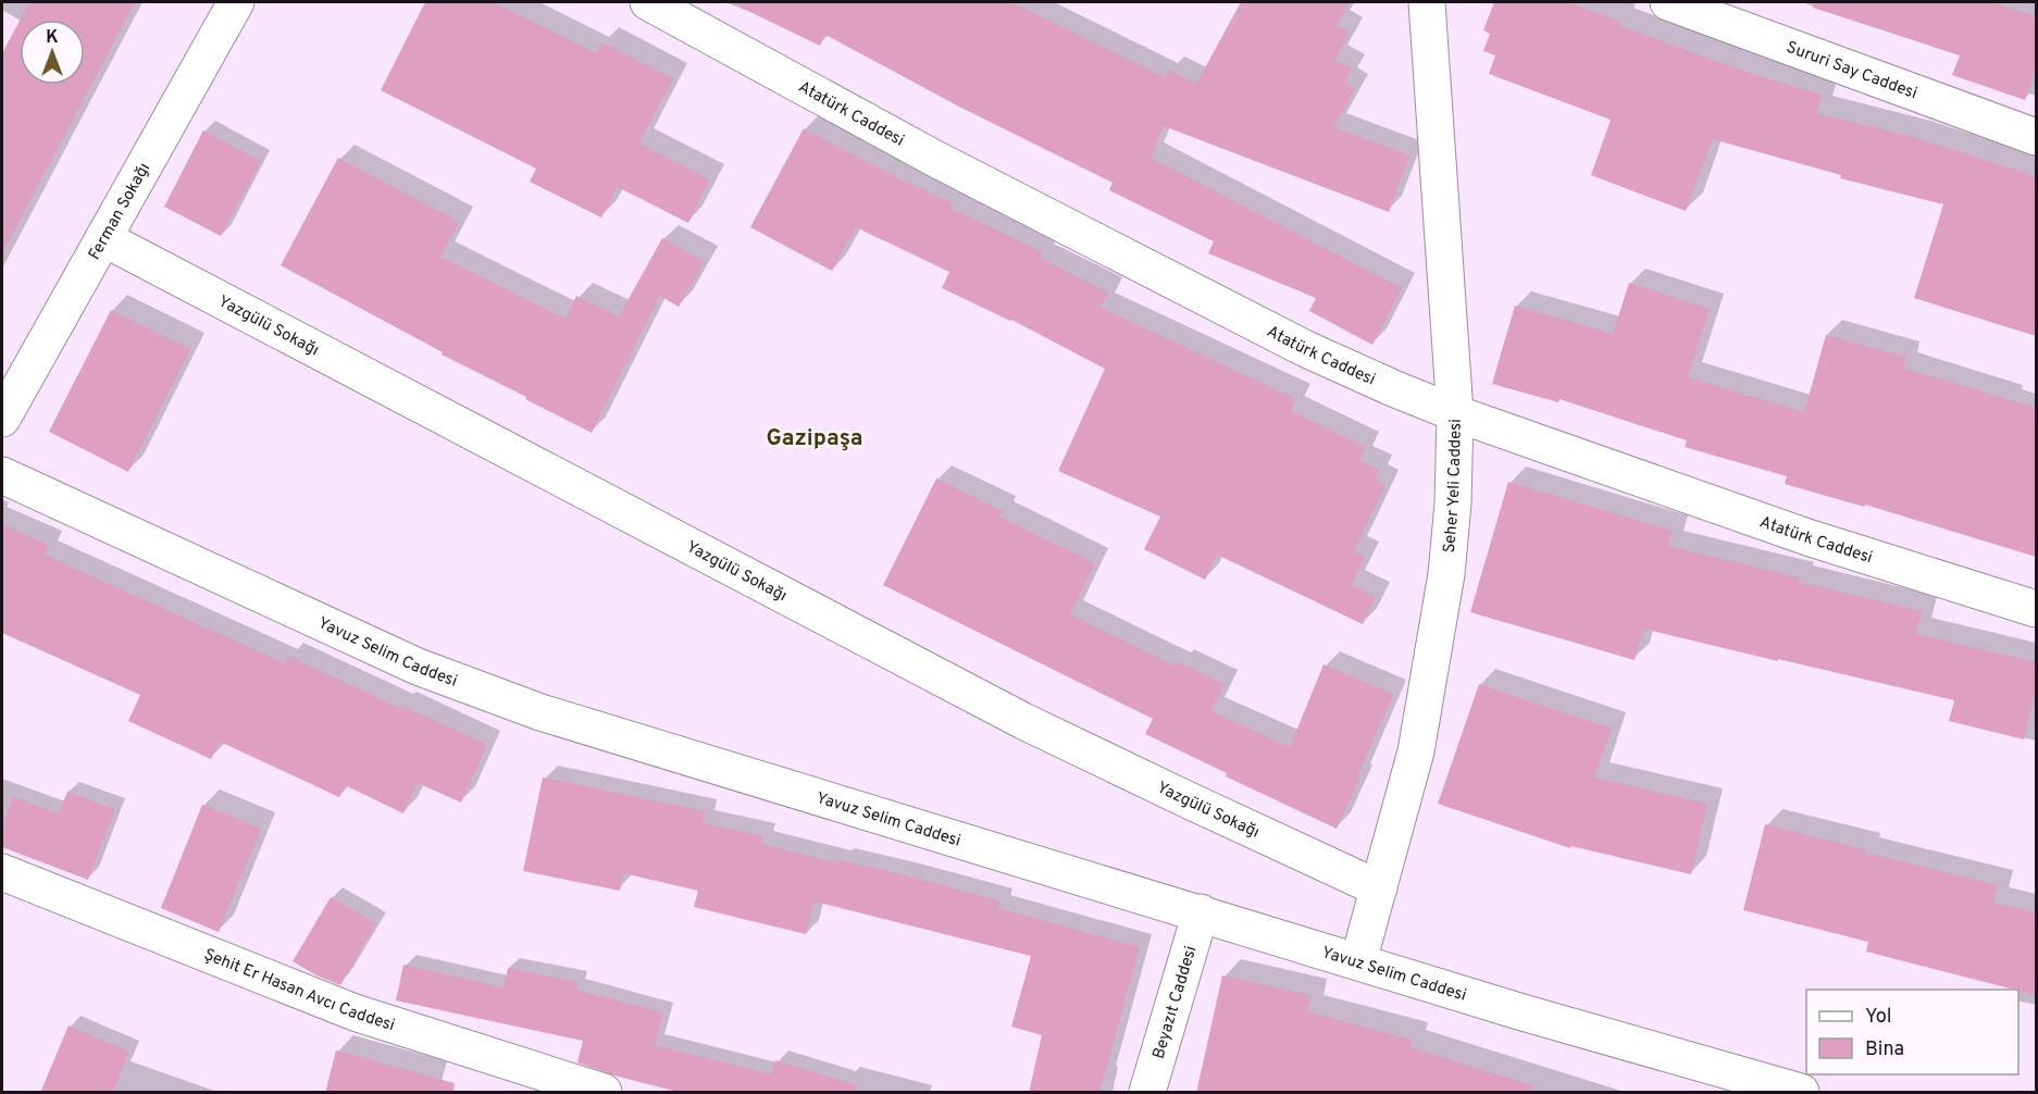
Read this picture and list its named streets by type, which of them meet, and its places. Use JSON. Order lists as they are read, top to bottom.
{
  "streets": {
    "street": [
      "Sururi Say Caddesi",
      "Atatürk Caddesi",
      "Ferman Sokağı",
      "Yazgülü Sokağı",
      "Seher Yeli Caddesi",
      "Yavuz Selim Caddesi",
      "Şehit Er Hasan Avcı Caddesi",
      "Beyazıt Caddesi"
    ]
  },
  "crossings": [
    ["Atatürk Caddesi", "Seher Yeli Caddesi"],
    ["Ferman Sokağı", "Yazgülü Sokağı"],
    ["Yazgülü Sokağı", "Seher Yeli Caddesi"],
    ["Seher Yeli Caddesi", "Yavuz Selim Caddesi"],
    ["Yavuz Selim Caddesi", "Beyazıt Caddesi"]
  ],
  "districts": ["Gazipaşa"],
  "legend": ["Yol", "Bina"],
  "north": "top"
}
